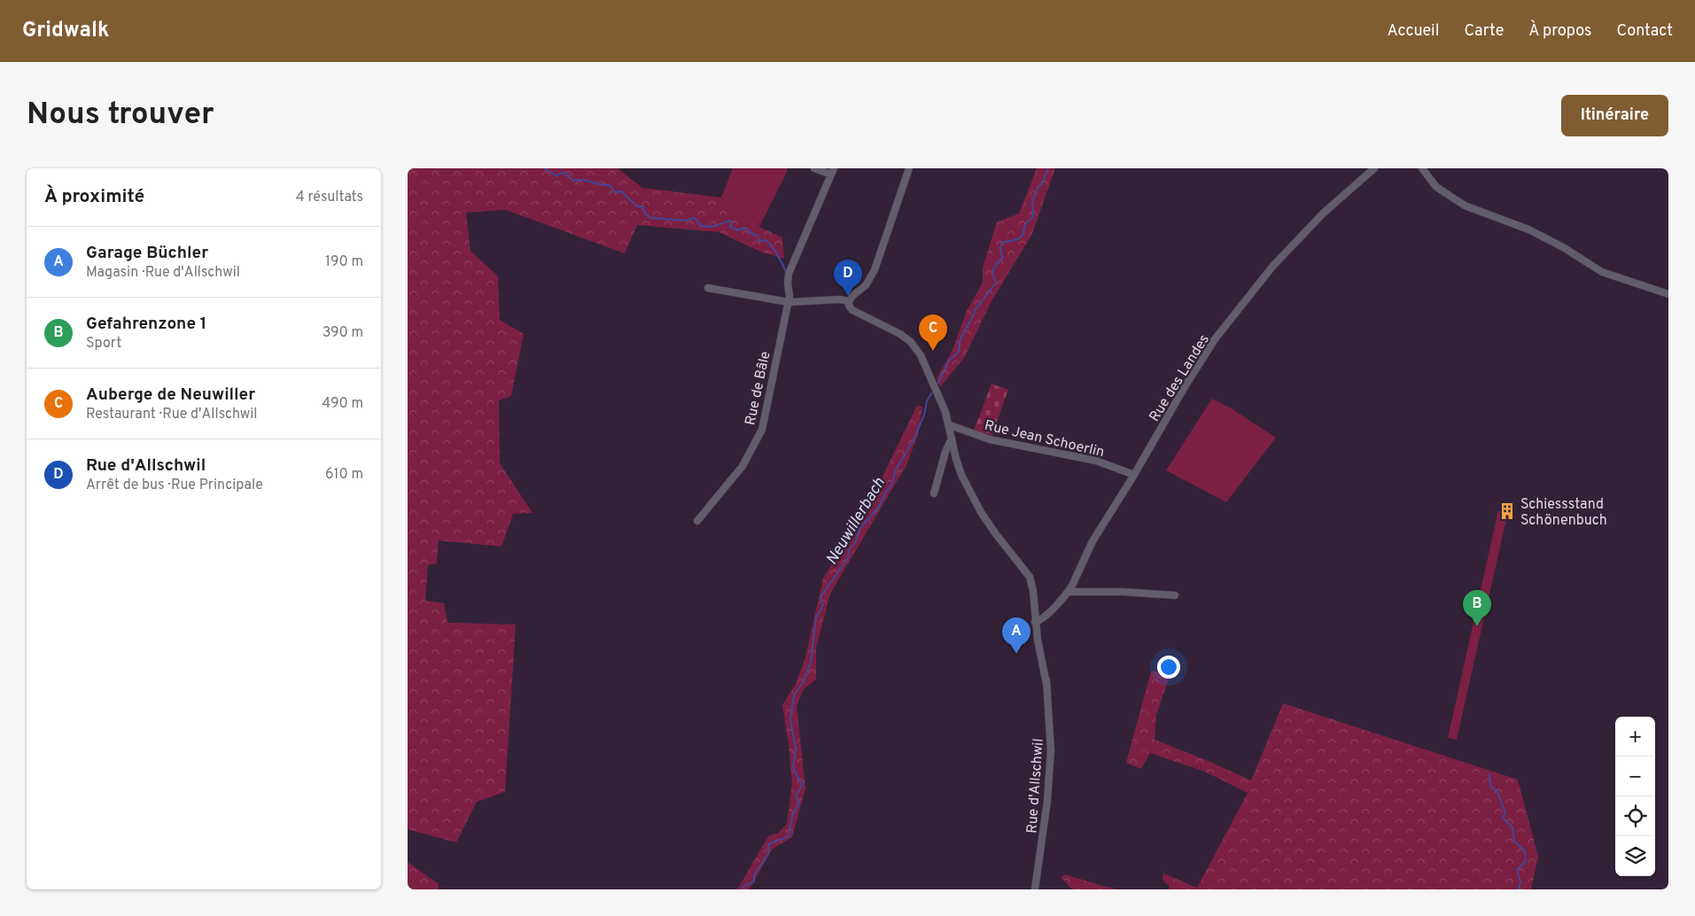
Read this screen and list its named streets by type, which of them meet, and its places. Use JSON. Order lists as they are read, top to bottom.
{
  "streets": {
    "street": [
      "Rue des Landes",
      "Rue de Bâle",
      "Rue Jean Schoerlin",
      "Rue d'Allschwil"
    ]
  },
  "crossings": [
    ["Rue des Landes", "Rue Jean Schoerlin"],
    ["Rue des Landes", "Rue d'Allschwil"],
    ["Rue Jean Schoerlin", "Rue d'Allschwil"]
  ],
  "water": ["Neuwillerbach"],
  "places": {
    "building": ["Schiessstand Schönenbuch"]
  },
  "page": {
    "header": "Gridwalk",
    "nav": [
      "Accueil",
      "Carte",
      "À propos",
      "Contact"
    ],
    "buttons": "Itinéraire",
    "title": "Nous trouver",
    "heading": ["À proximité", "4 résultats"],
    "list": [
      {
        "mark": "A",
        "name": "Garage Büchler",
        "note": "Magasin · Rue d'Allschwil",
        "value": "190 m"
      },
      {
        "mark": "B",
        "name": "Gefahrenzone 1",
        "note": "Sport",
        "value": "390 m"
      },
      {
        "mark": "C",
        "name": "Auberge de Neuwiller",
        "note": "Restaurant · Rue d'Allschwil",
        "value": "490 m"
      },
      {
        "mark": "D",
        "name": "Rue d'Allschwil",
        "note": "Arrêt de bus · Rue Principale",
        "value": "610 m"
      }
    ],
    "pins": [
      "D",
      "C",
      "B",
      "A"
    ],
    "map_buttons": ["+", "−"]
  }
}
